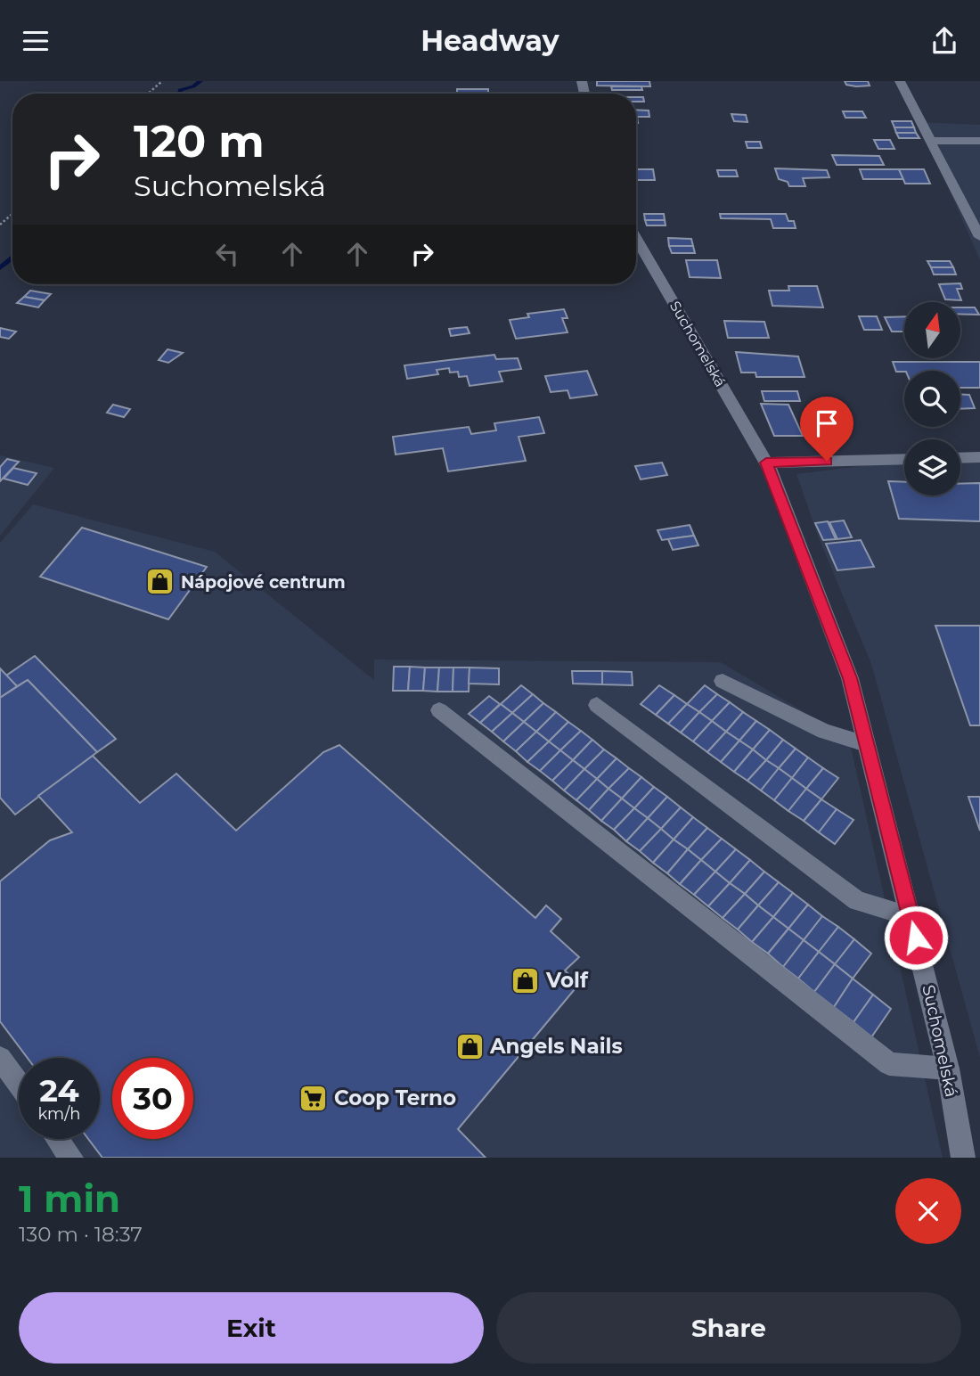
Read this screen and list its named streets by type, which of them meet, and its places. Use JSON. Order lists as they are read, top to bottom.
{
  "streets": {
    "street": ["Suchomelská"]
  },
  "places": {
    "shop": ["Nápojové centrum", "Volf", "Angels Nails"],
    "supermarket": ["Coop Terno"]
  },
  "north": "top",
  "page": {
    "header": "Headway",
    "turn": ["120 m", "Suchomelská"],
    "speed": "24 km/h",
    "limit": "30",
    "heading": ["1 min", "130 m · 18:37"],
    "buttons": ["Exit", "Share"]
  }
}
